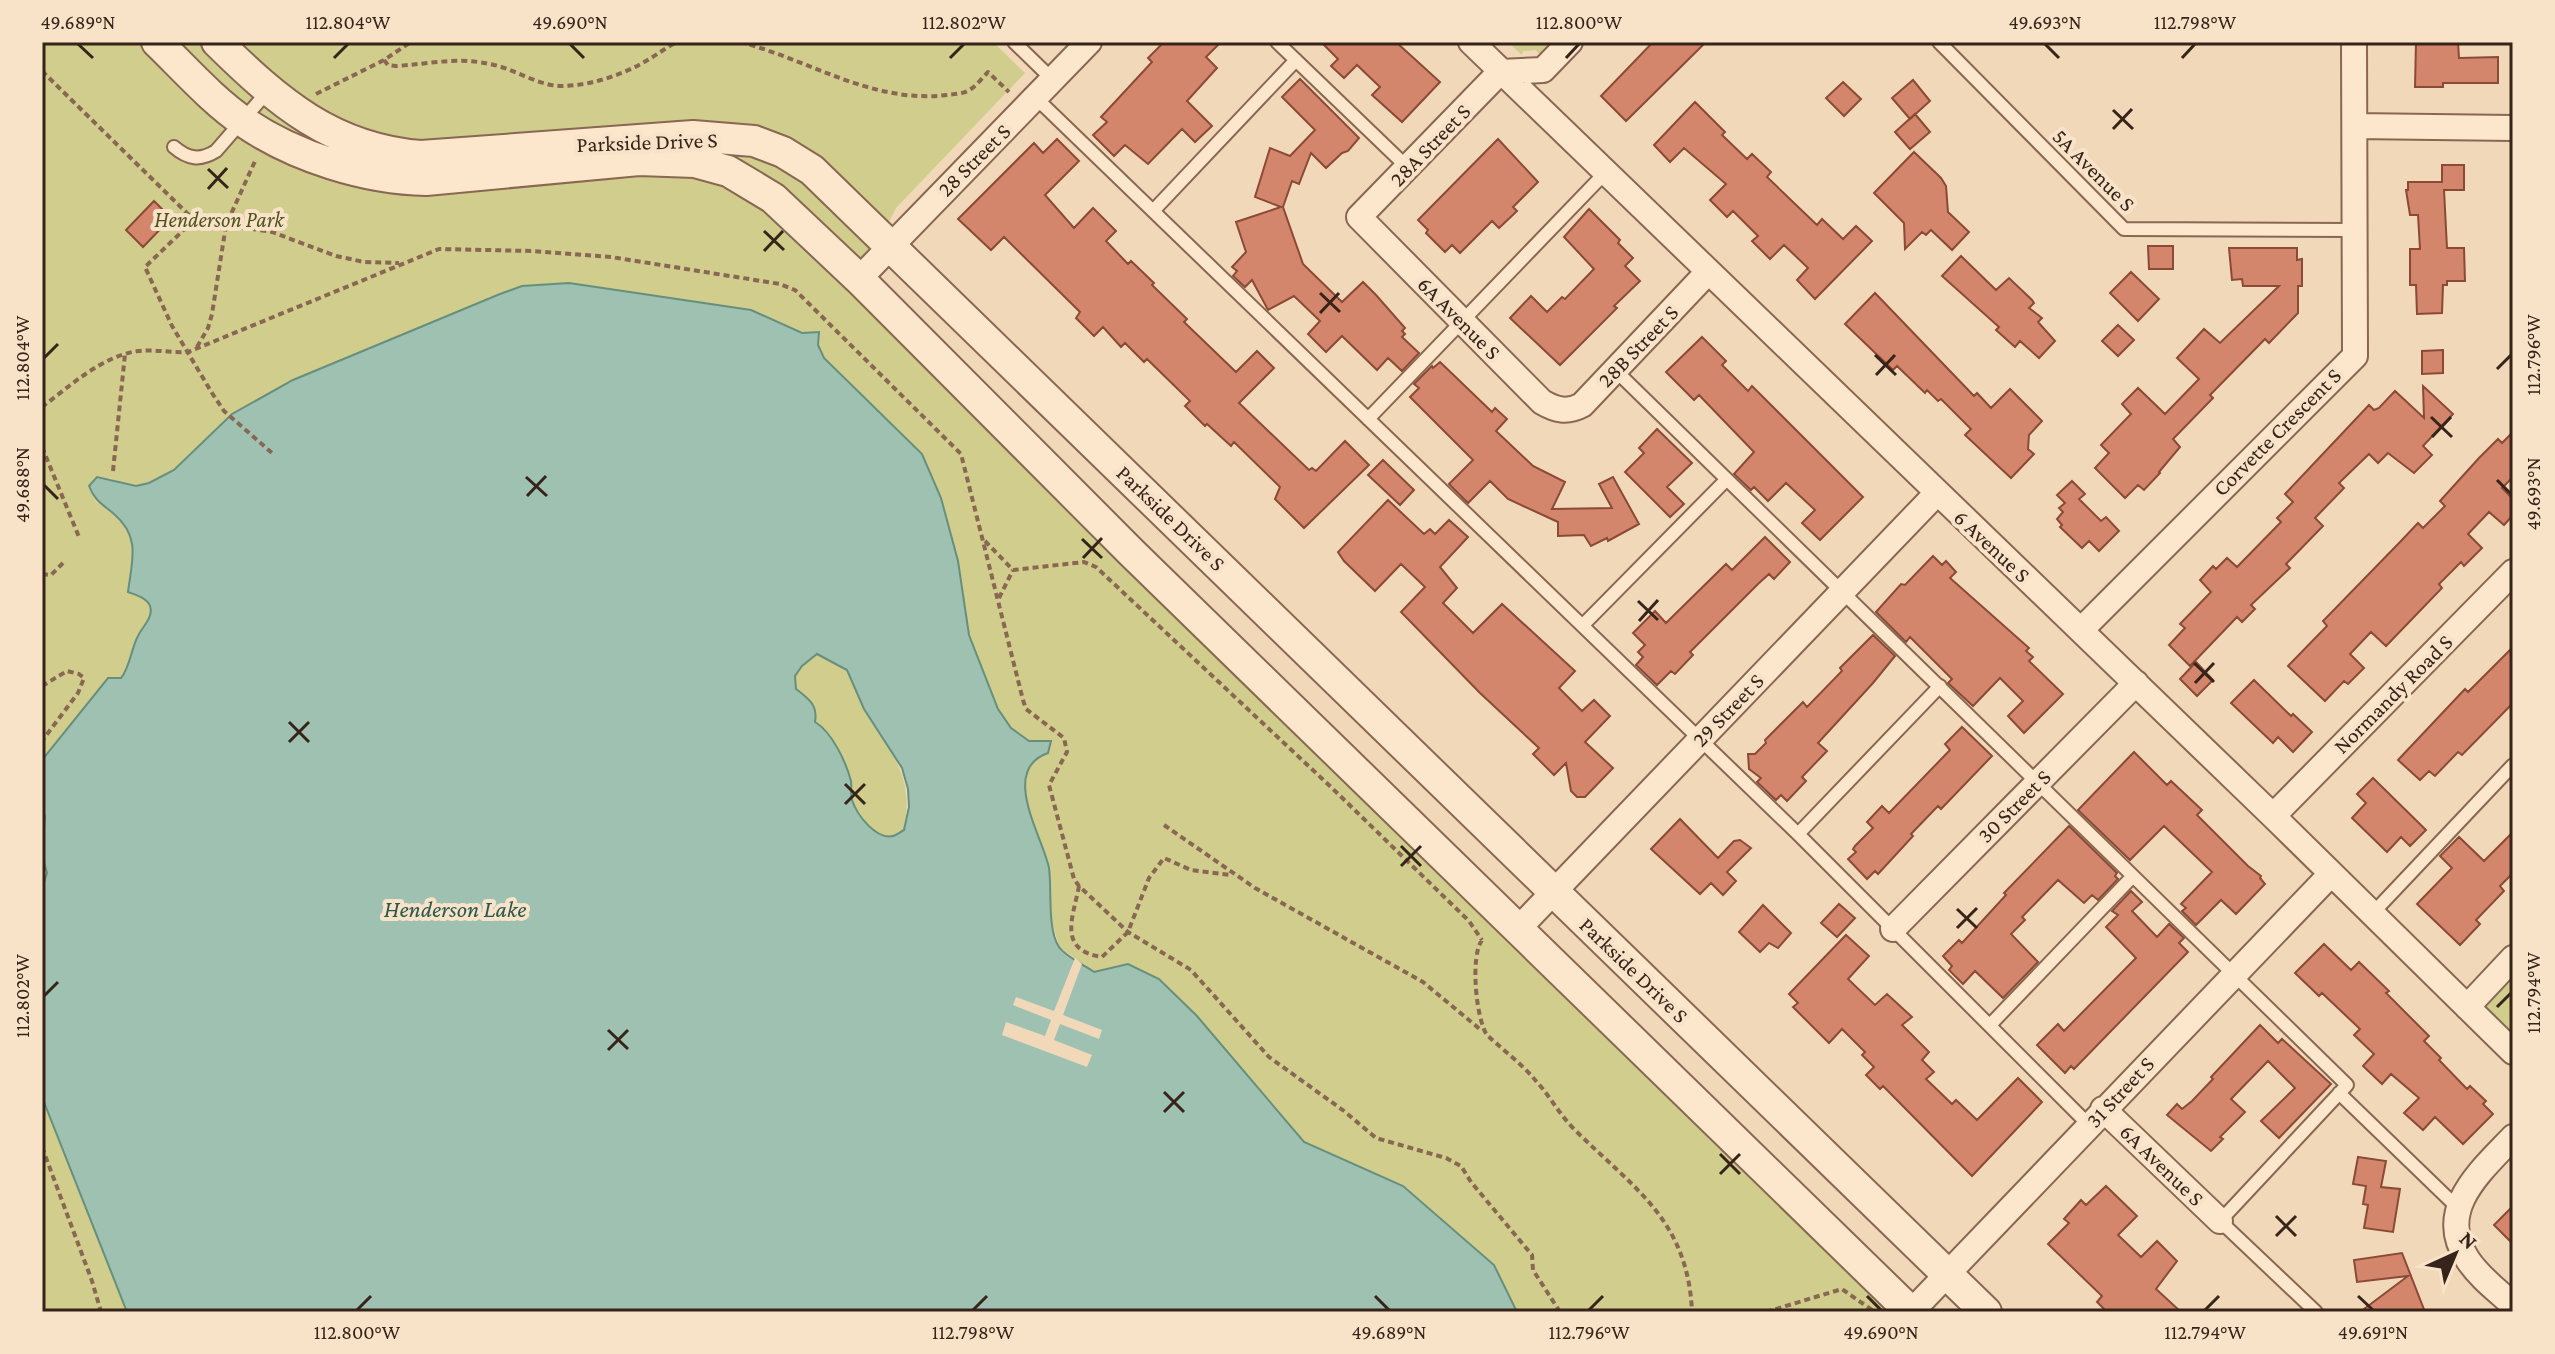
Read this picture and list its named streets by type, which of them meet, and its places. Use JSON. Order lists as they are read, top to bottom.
{
  "streets": {
    "street": [
      "Parkside Drive S",
      "28A Street S",
      "28 Street S",
      "6A Avenue S",
      "28B Street S",
      "Corvette Crescent S",
      "6 Avenue S",
      "Normandy Road S",
      "29 Street S",
      "30 Street S",
      "31 Street S"
    ],
    "lane": ["5A Avenue S"]
  },
  "crossings": [
    ["Parkside Drive S", "28 Street S"],
    ["Parkside Drive S", "29 Street S"],
    ["Parkside Drive S", "31 Street S"],
    ["28A Street S", "6A Avenue S"],
    ["28A Street S", "6 Avenue S"],
    ["5A Avenue S", "Corvette Crescent S"],
    ["6A Avenue S", "28B Street S"],
    ["6A Avenue S", "31 Street S"],
    ["28B Street S", "6 Avenue S"],
    ["Corvette Crescent S", "6 Avenue S"],
    ["6 Avenue S", "Normandy Road S"],
    ["6 Avenue S", "29 Street S"],
    ["6 Avenue S", "30 Street S"],
    ["6 Avenue S", "31 Street S"]
  ],
  "water": ["Henderson Lake"],
  "parks": ["Henderson Park"],
  "north": "top right",
  "coordinates": [
    "49.689°N",
    "112.804°W",
    "49.690°N",
    "112.802°W",
    "112.800°W",
    "49.693°N",
    "112.798°W",
    "112.796°W",
    "49.688°N",
    "112.794°W",
    "49.691°N"
  ]
}
